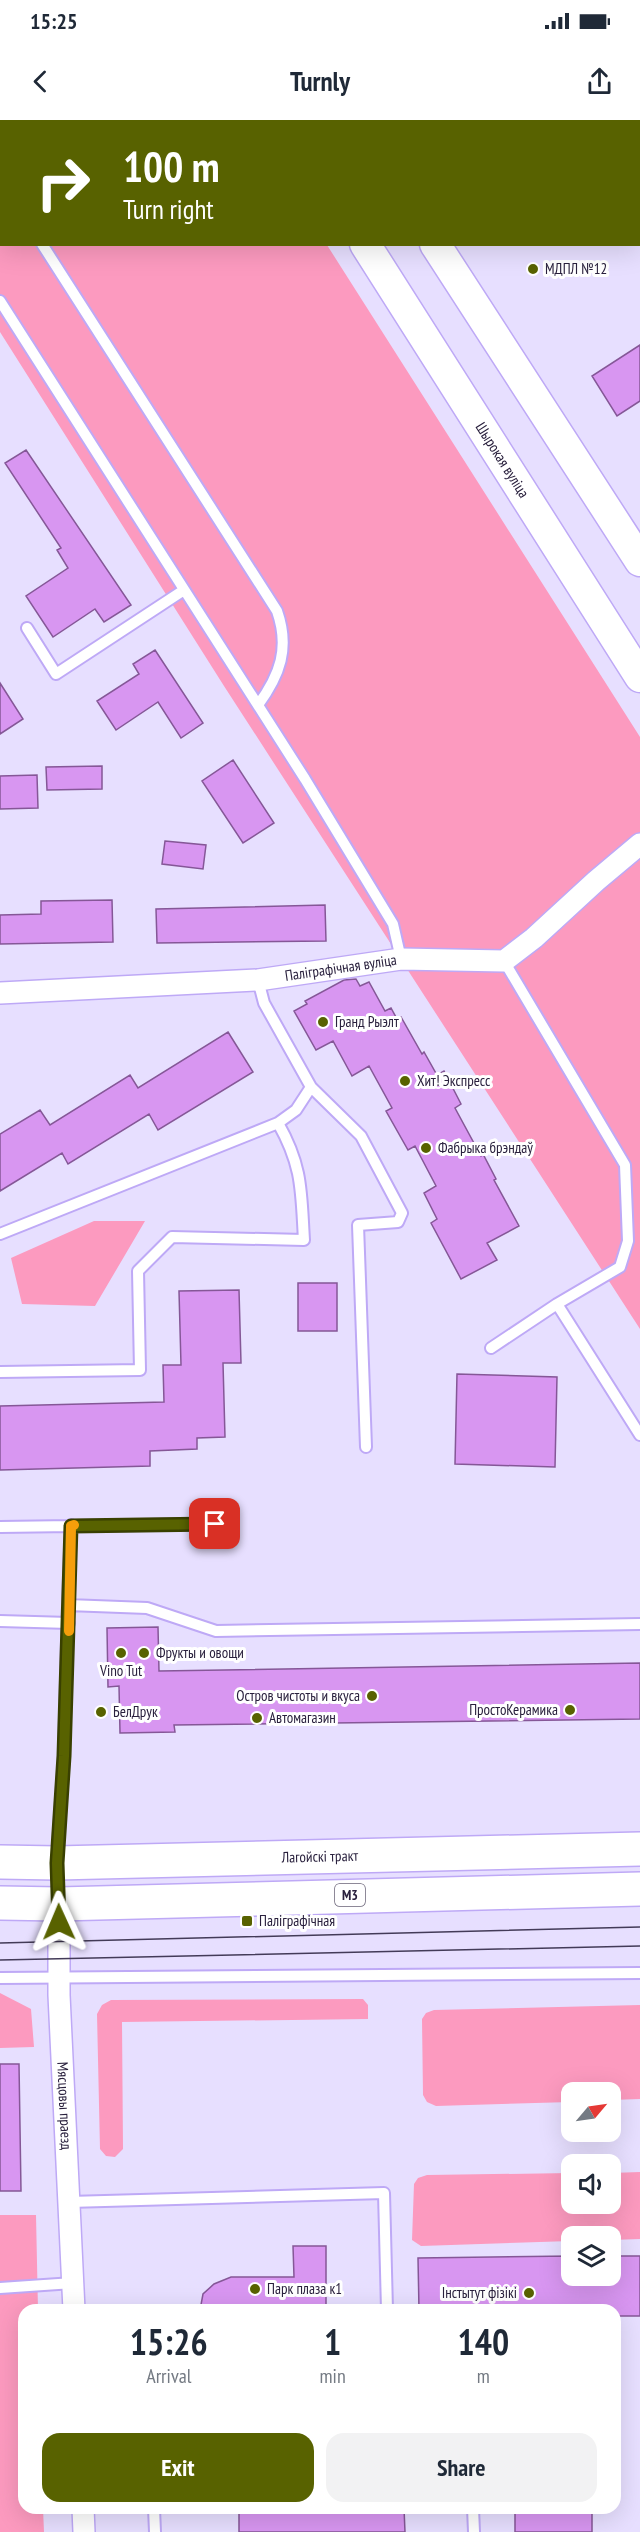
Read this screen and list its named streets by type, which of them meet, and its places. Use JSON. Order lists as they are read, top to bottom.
{
  "streets": {
    "main road": ["Шырокая вуліца", "Лагойскі тракт", "М3"],
    "street": ["Паліграфічная вуліца", "Мясцовы праезд"]
  },
  "crossings": [
    ["М3", "Мясцовы праезд"]
  ],
  "places": {
    "other": [
      "МДПЛ №12",
      "Гранд Рыэлт",
      "Хит! Экспресс",
      "Фабрыка брэндаў",
      "Vino Tut",
      "Фрукты и овощи",
      "Остров чистоты и вкуса",
      "ПростоКерамика",
      "БелДрук",
      "Автомагазин",
      "Парк плаза к1",
      "Інстытут фізікі"
    ],
    "transit": ["Паліграфічная"]
  },
  "north": "top right",
  "page": {
    "status": "15:25",
    "header": "Turnly",
    "turn": ["100 m", "Turn right"],
    "eta": [
      "15:26",
      "Arrival",
      "1",
      "min",
      "140",
      "m"
    ],
    "buttons": ["Exit", "Share"]
  }
}
